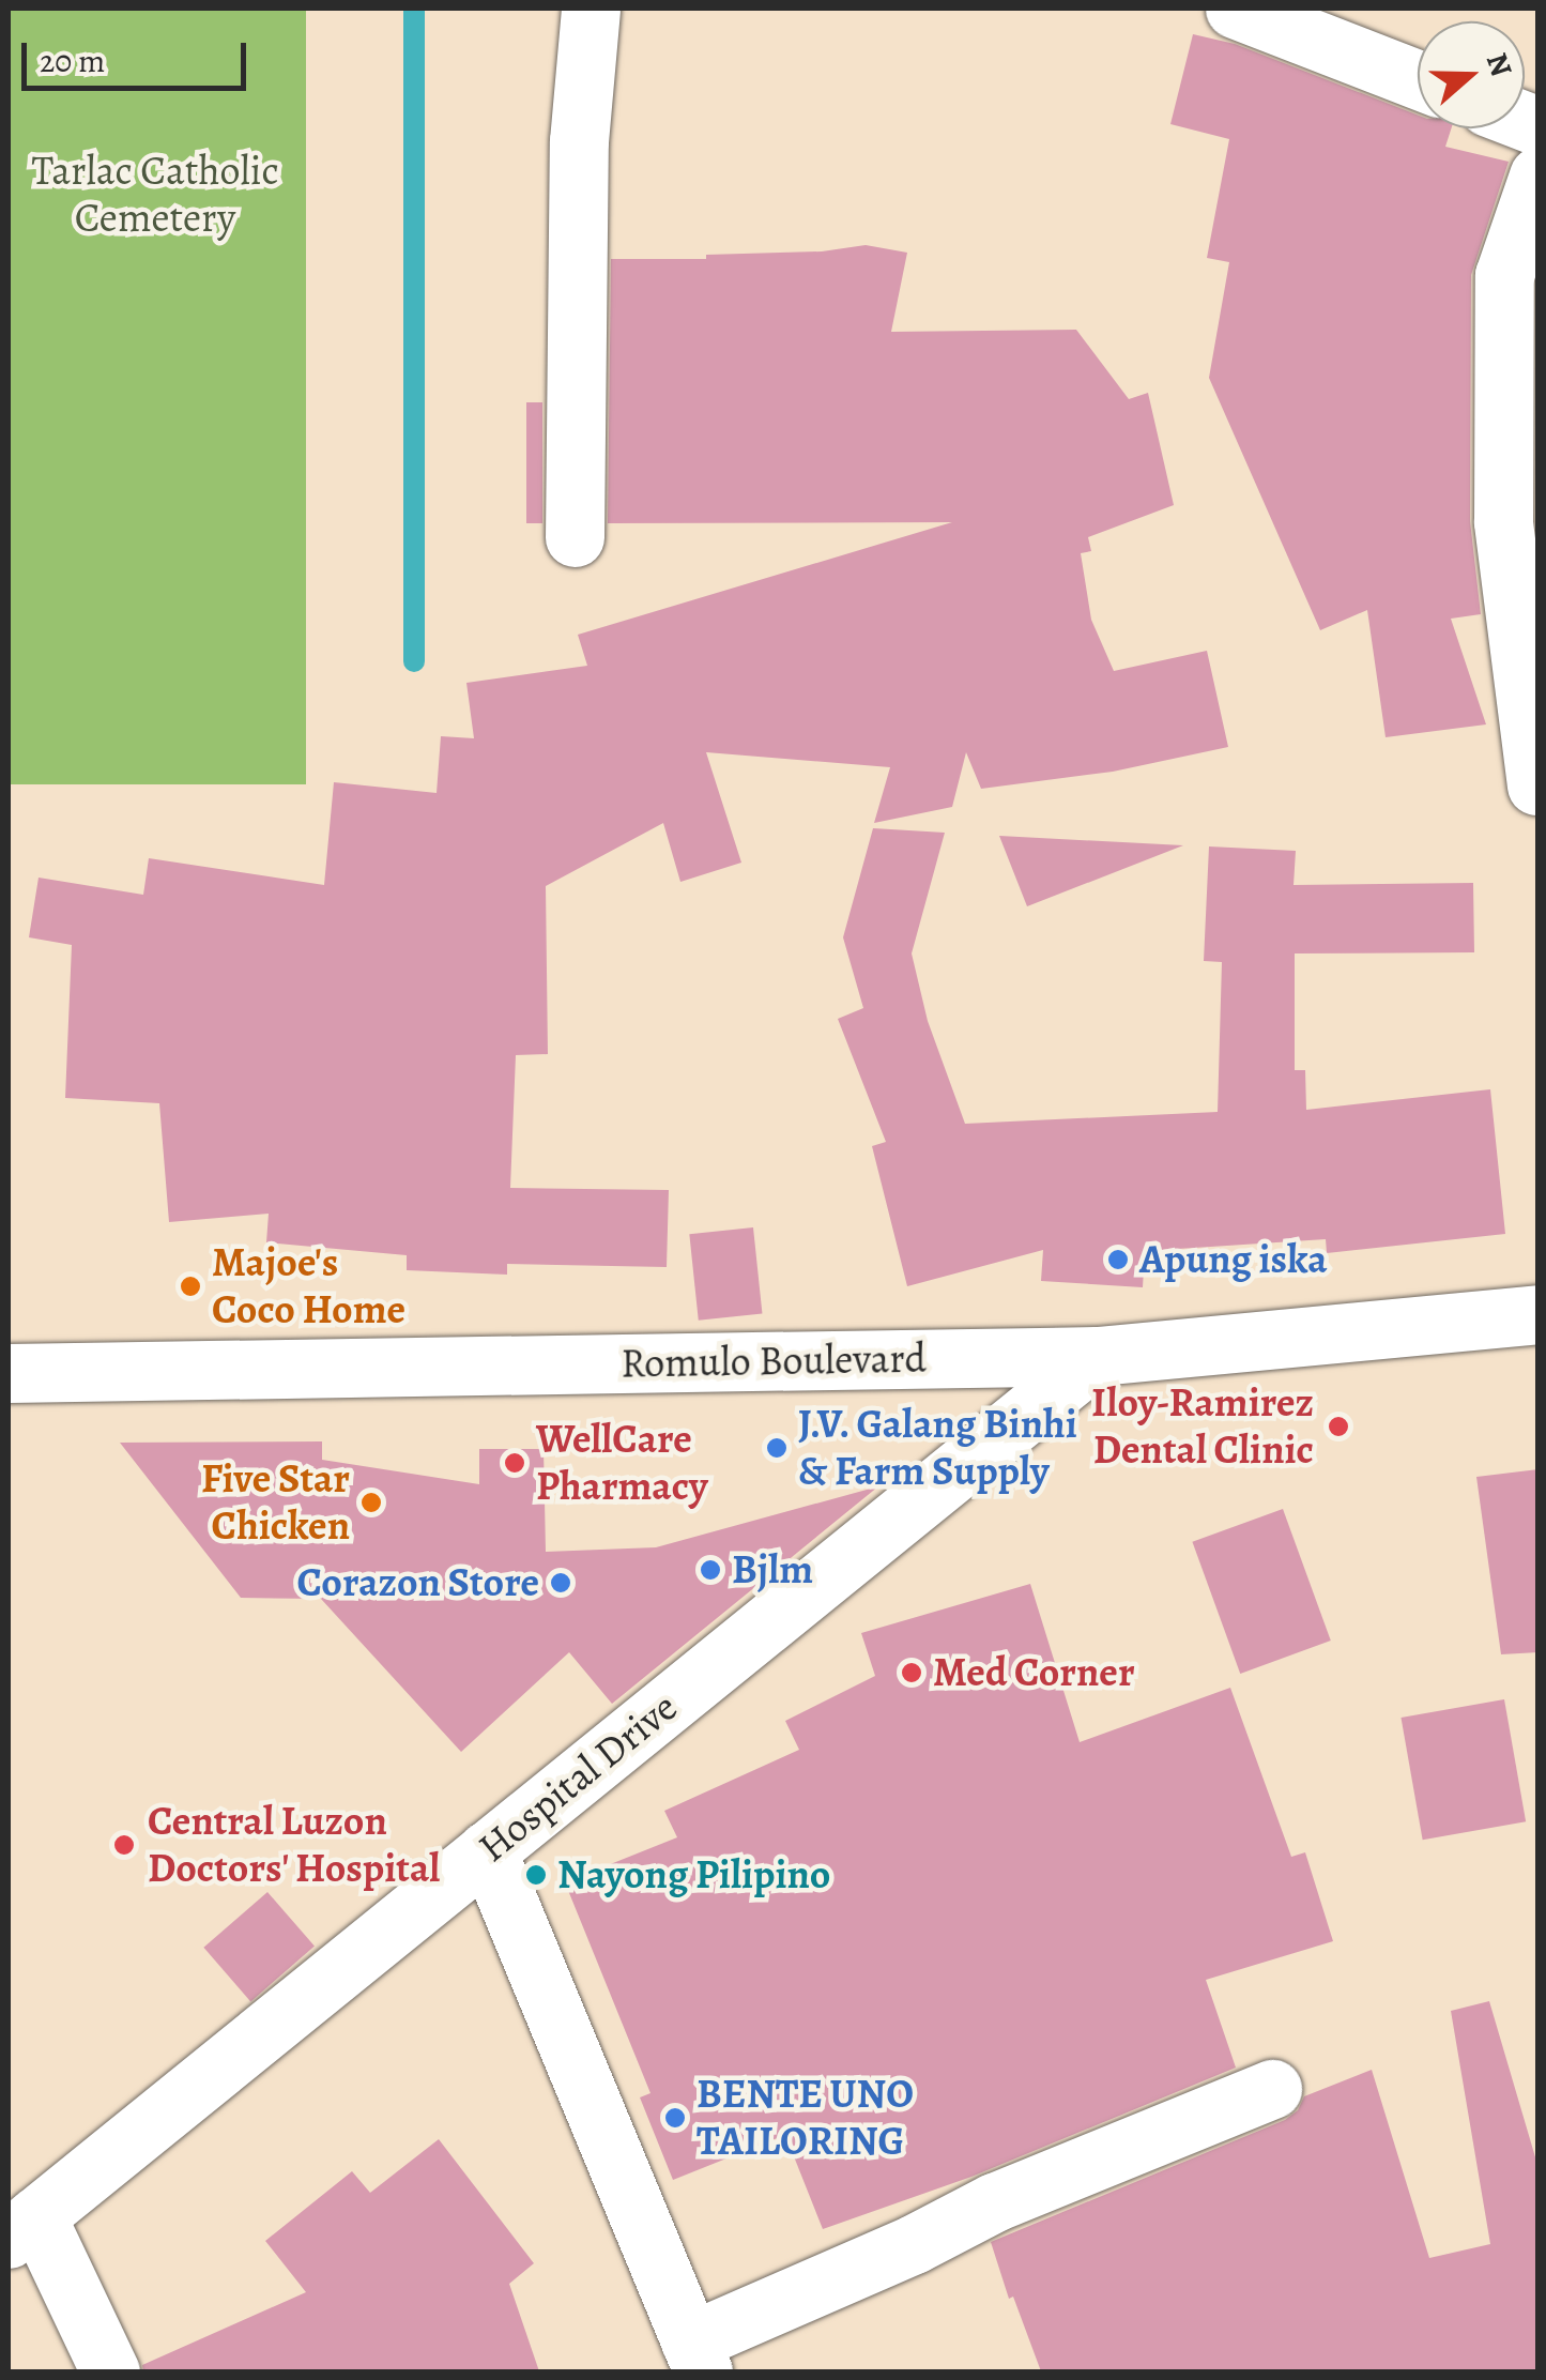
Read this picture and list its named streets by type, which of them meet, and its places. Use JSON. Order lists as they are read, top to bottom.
{
  "streets": {
    "main road": ["Romulo Boulevard", "Hospital Drive"]
  },
  "crossings": [
    ["Romulo Boulevard", "Hospital Drive"]
  ],
  "parks": ["Tarlac Catholic Cemetery"],
  "places": [
    "Apung iska",
    "Majoe's Coco Home",
    "Iloy-Ramirez Dental Clinic",
    "J.V. Galang Binhi & Farm Supply",
    "WellCare Pharmacy",
    "Five Star Chicken",
    "Bjlm",
    "Corazon Store",
    "Med Corner",
    "Central Luzon Doctors' Hospital",
    "Nayong Pilipino",
    "BENTE UNO TAILORING"
  ],
  "scale_bar": "20 m",
  "north": "right"
}
